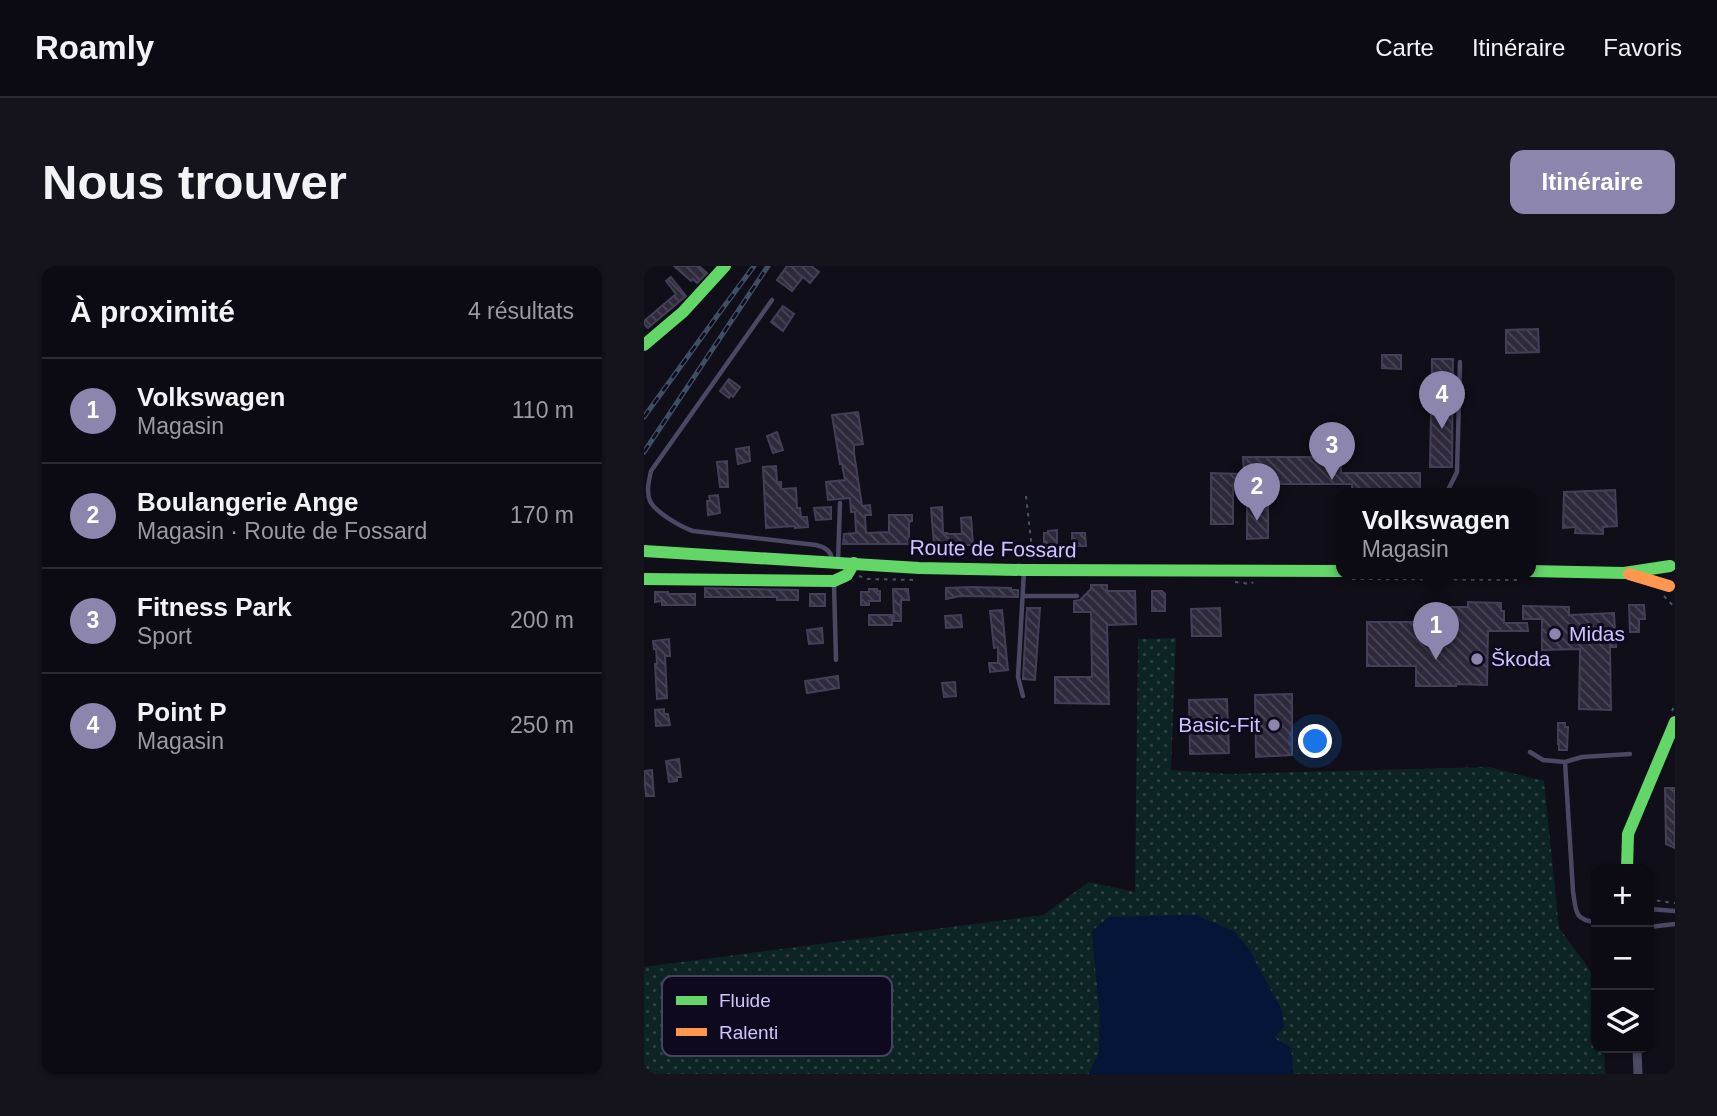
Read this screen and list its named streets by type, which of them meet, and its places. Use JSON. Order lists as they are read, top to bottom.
{
  "streets": {
    "main road": ["Route de Fossard"]
  },
  "places": ["Midas", "Škoda", "Basic-Fit"],
  "legend": ["Fluide", "Ralenti"],
  "page": {
    "header": "Roamly",
    "nav": ["Carte", "Itinéraire", "Favoris"],
    "buttons": "Itinéraire",
    "title": "Nous trouver",
    "heading": ["À proximité", "4 résultats"],
    "list": [
      {
        "mark": "1",
        "name": "Volkswagen",
        "note": "Magasin",
        "value": "110 m"
      },
      {
        "mark": "2",
        "name": "Boulangerie Ange",
        "note": "Magasin · Route de Fossard",
        "value": "170 m"
      },
      {
        "mark": "3",
        "name": "Fitness Park",
        "note": "Sport",
        "value": "200 m"
      },
      {
        "mark": "4",
        "name": "Point P",
        "note": "Magasin",
        "value": "250 m"
      }
    ],
    "pins": [
      "4",
      "3",
      "2",
      "1"
    ],
    "popup": ["Volkswagen", "Magasin"],
    "map_buttons": ["+", "−"]
  }
}
